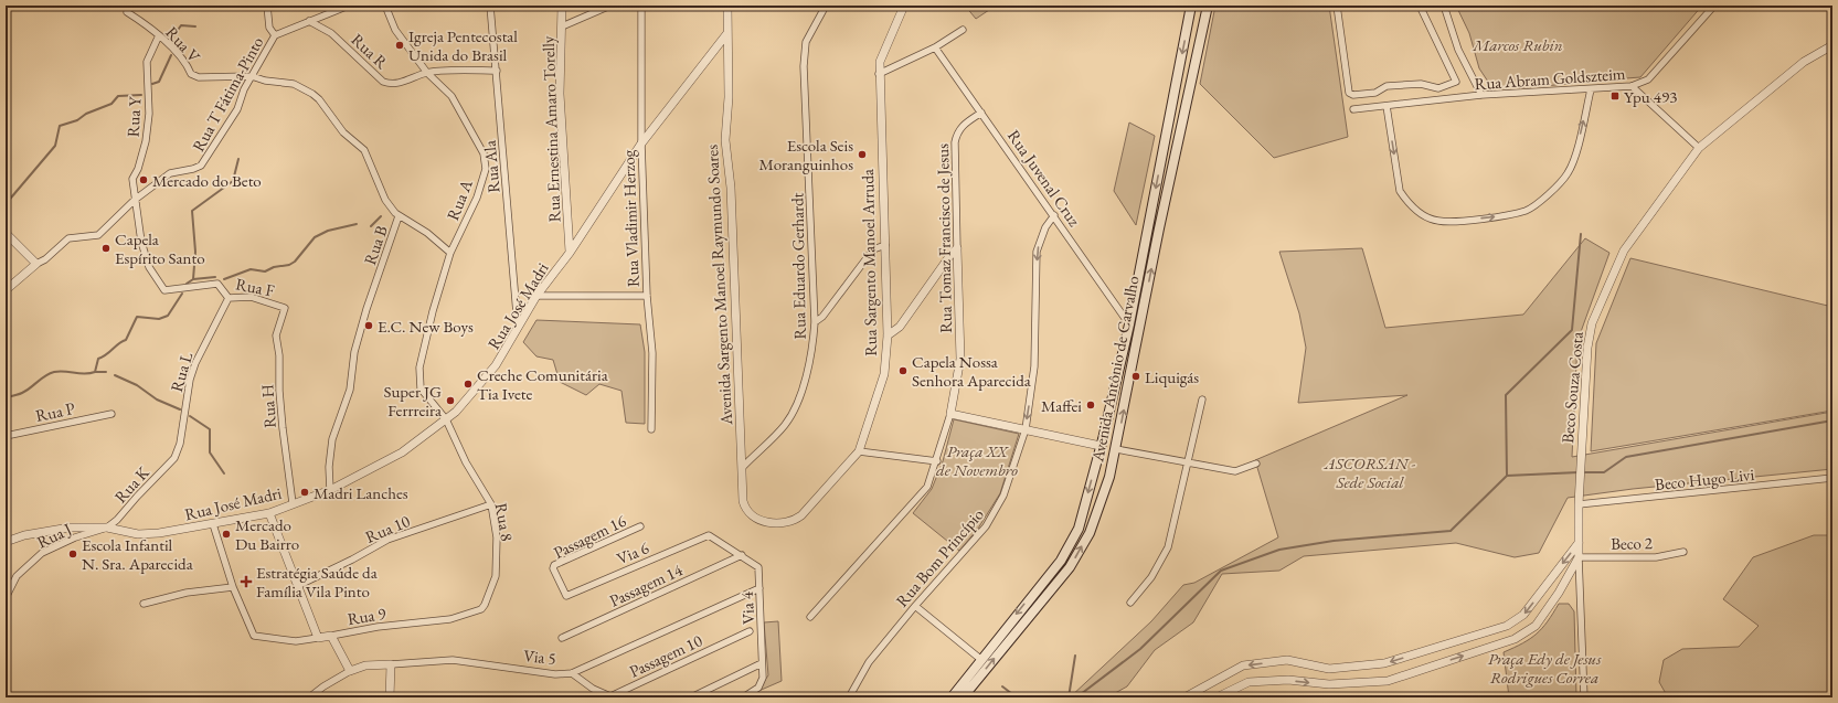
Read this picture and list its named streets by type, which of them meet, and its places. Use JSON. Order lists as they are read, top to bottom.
{
  "streets": {
    "main road": ["Avenida Antônio de Carvalho"],
    "street": [
      "Rua V",
      "Rua R",
      "Rua Abram Goldszteim",
      "Rua T Fátima-Pinto",
      "Rua Y",
      "Rua Ernestina Amaro Torelly",
      "Rua Ala",
      "Rua Juvenal Cruz",
      "Rua A",
      "Rua Vladimir Herzog",
      "Rua Tomaz Francisco de Jesus",
      "Rua B",
      "Rua Sargento Manoel Arruda",
      "Rua Eduardo Gerhardt",
      "Avenida Sargento Manoel Raymundo Soares",
      "Rua F",
      "Rua José Madri",
      "Rua L",
      "Beco Souza Costa",
      "Rua H",
      "Rua P",
      "Beco Hugo Livi",
      "Rua K",
      "Rua 8",
      "Rua 10",
      "Rua J",
      "Passagem 16",
      "Beco 2",
      "Via 6",
      "Rua Bom Princípio",
      "Passagem 14",
      "Via 4",
      "Rua 9",
      "Passagem 10",
      "Via 5"
    ]
  },
  "crossings": [
    ["Rua V", "Rua T Fátima-Pinto"],
    ["Rua V", "Rua Y"],
    ["Rua V", "Rua B"],
    ["Rua R", "Rua T Fátima-Pinto"],
    ["Rua R", "Rua Ala"],
    ["Rua R", "Rua A"],
    ["Rua T Fátima-Pinto", "Rua Y"],
    ["Rua T Fátima-Pinto", "Rua B"],
    ["Rua T Fátima-Pinto", "Rua F"],
    ["Rua Y", "Rua F"],
    ["Rua Ernestina Amaro Torelly", "Rua José Madri"],
    ["Rua Ala", "Rua José Madri"],
    ["Rua Juvenal Cruz", "Rua Tomaz Francisco de Jesus"],
    ["Rua Juvenal Cruz", "Avenida Antônio de Carvalho"],
    ["Rua Juvenal Cruz", "Rua Bom Princípio"],
    ["Rua A", "Rua José Madri"],
    ["Rua A", "Rua 8"],
    ["Rua Vladimir Herzog", "Rua José Madri"],
    ["Rua B", "Rua José Madri"],
    ["Rua Sargento Manoel Arruda", "Avenida Sargento Manoel Raymundo Soares"],
    ["Rua Eduardo Gerhardt", "Avenida Sargento Manoel Raymundo Soares"],
    ["Avenida Sargento Manoel Raymundo Soares", "Rua José Madri"],
    ["Rua F", "Rua L"],
    ["Rua F", "Rua H"],
    ["Rua José Madri", "Rua H"],
    ["Rua José Madri", "Rua K"],
    ["Rua José Madri", "Rua 8"],
    ["Rua José Madri", "Rua J"],
    ["Rua L", "Rua K"],
    ["Beco Souza Costa", "Beco Hugo Livi"],
    ["Beco Souza Costa", "Beco 2"],
    ["Rua K", "Rua J"],
    ["Rua 8", "Rua 10"],
    ["Rua 8", "Rua 9"],
    ["Passagem 16", "Via 6"],
    ["Via 6", "Via 4"],
    ["Passagem 14", "Via 4"],
    ["Via 4", "Via 5"],
    ["Passagem 10", "Via 5"]
  ],
  "one_way": ["Rua Bom Princípio"],
  "parks": [
    "Marcos Rubin",
    "Praça XX de Novembro",
    "ASCORSAN - Sede Social",
    "Praça Edy de Jesus Rodrigues Correa"
  ],
  "places": {
    "other": [
      "Igreja Pentecostal Unida do Brasil",
      "Escola Seis Moranguinhos",
      "Mercado do Beto",
      "Capela Espírito Santo",
      "E.C. New Boys",
      "Capela Nossa Senhora Aparecida",
      "Liquigás",
      "Creche Comunitária Tia Ivete",
      "Super JG Ferrreira",
      "Maffei",
      "Madri Lanches",
      "Mercado Du Bairro",
      "Escola Infantil N. Sra. Aparecida"
    ],
    "transit": ["Ypu 493"],
    "health": ["Estratégia Saúde da Família Vila Pinto"]
  }
}
